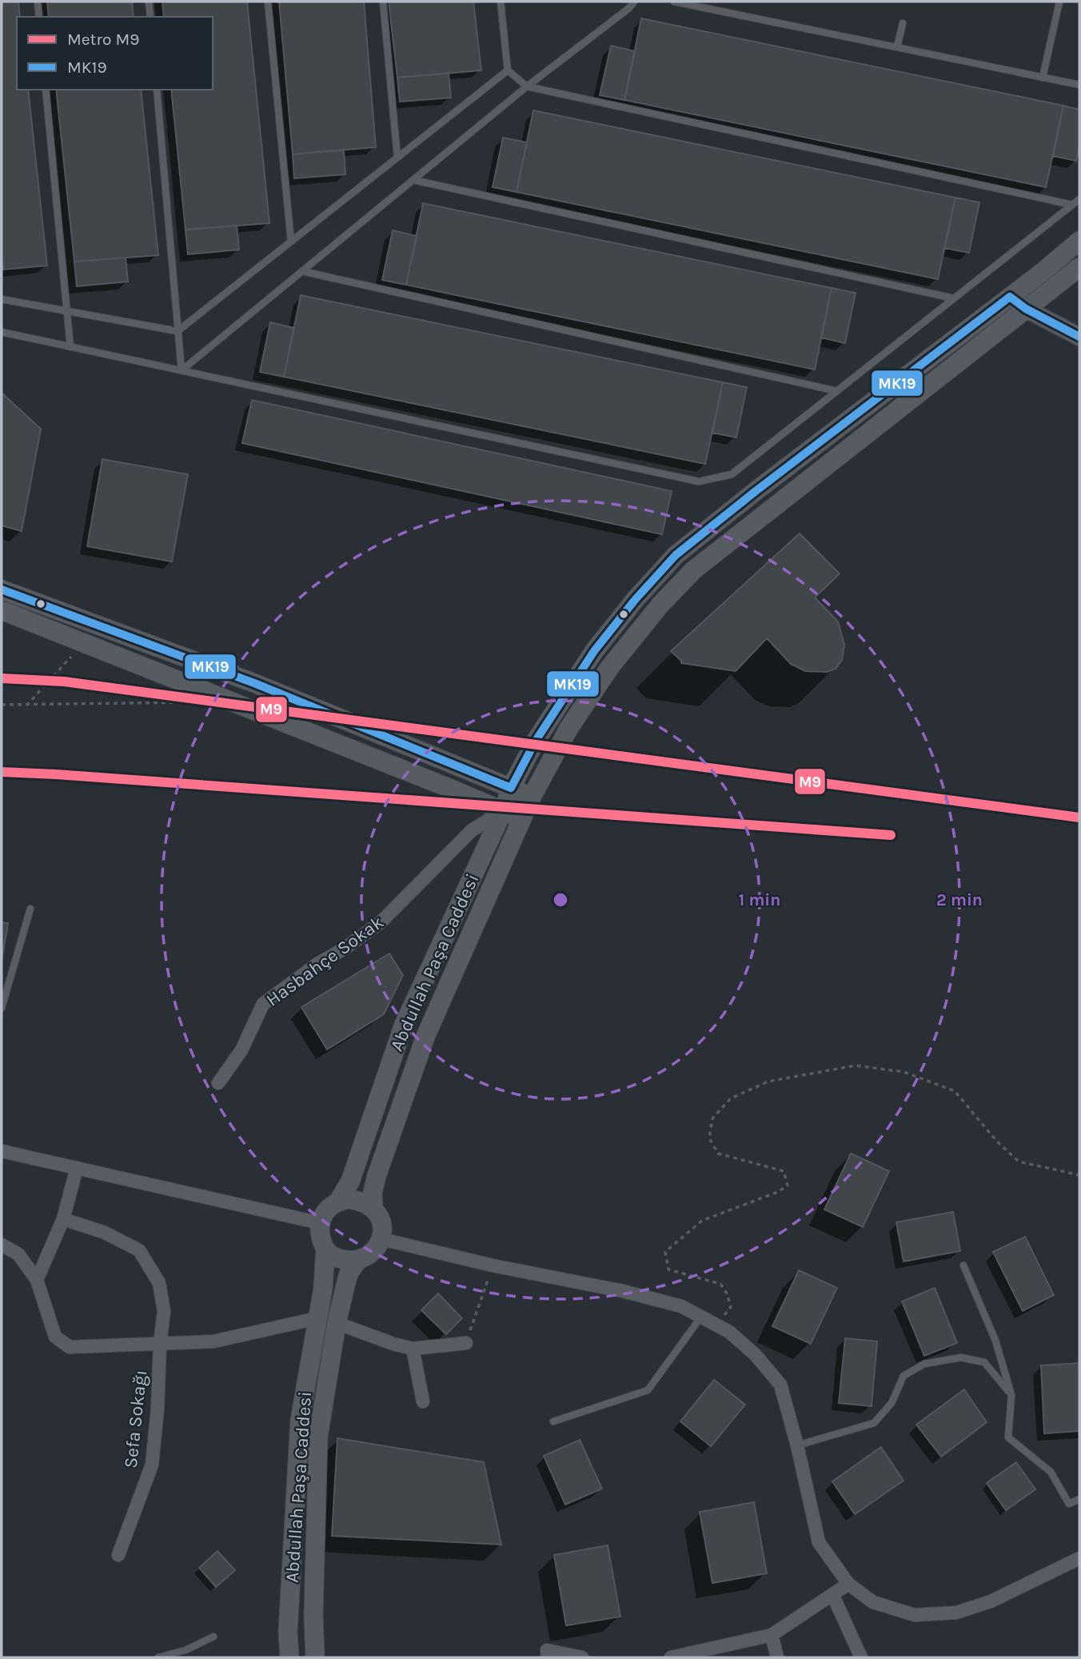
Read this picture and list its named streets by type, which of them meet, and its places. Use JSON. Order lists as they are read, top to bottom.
{
  "streets": {
    "main road": ["Abdullah Paşa Caddesi"],
    "street": ["Hasbahçe Sokak", "Sefa Sokağı"]
  },
  "crossings": [
    ["Hasbahçe Sokak", "Abdullah Paşa Caddesi"]
  ],
  "lines": ["transit line MK19", "metro line M9"],
  "legend": ["Metro M9", "MK19"],
  "rings": ["1 min", "2 min"]
}
